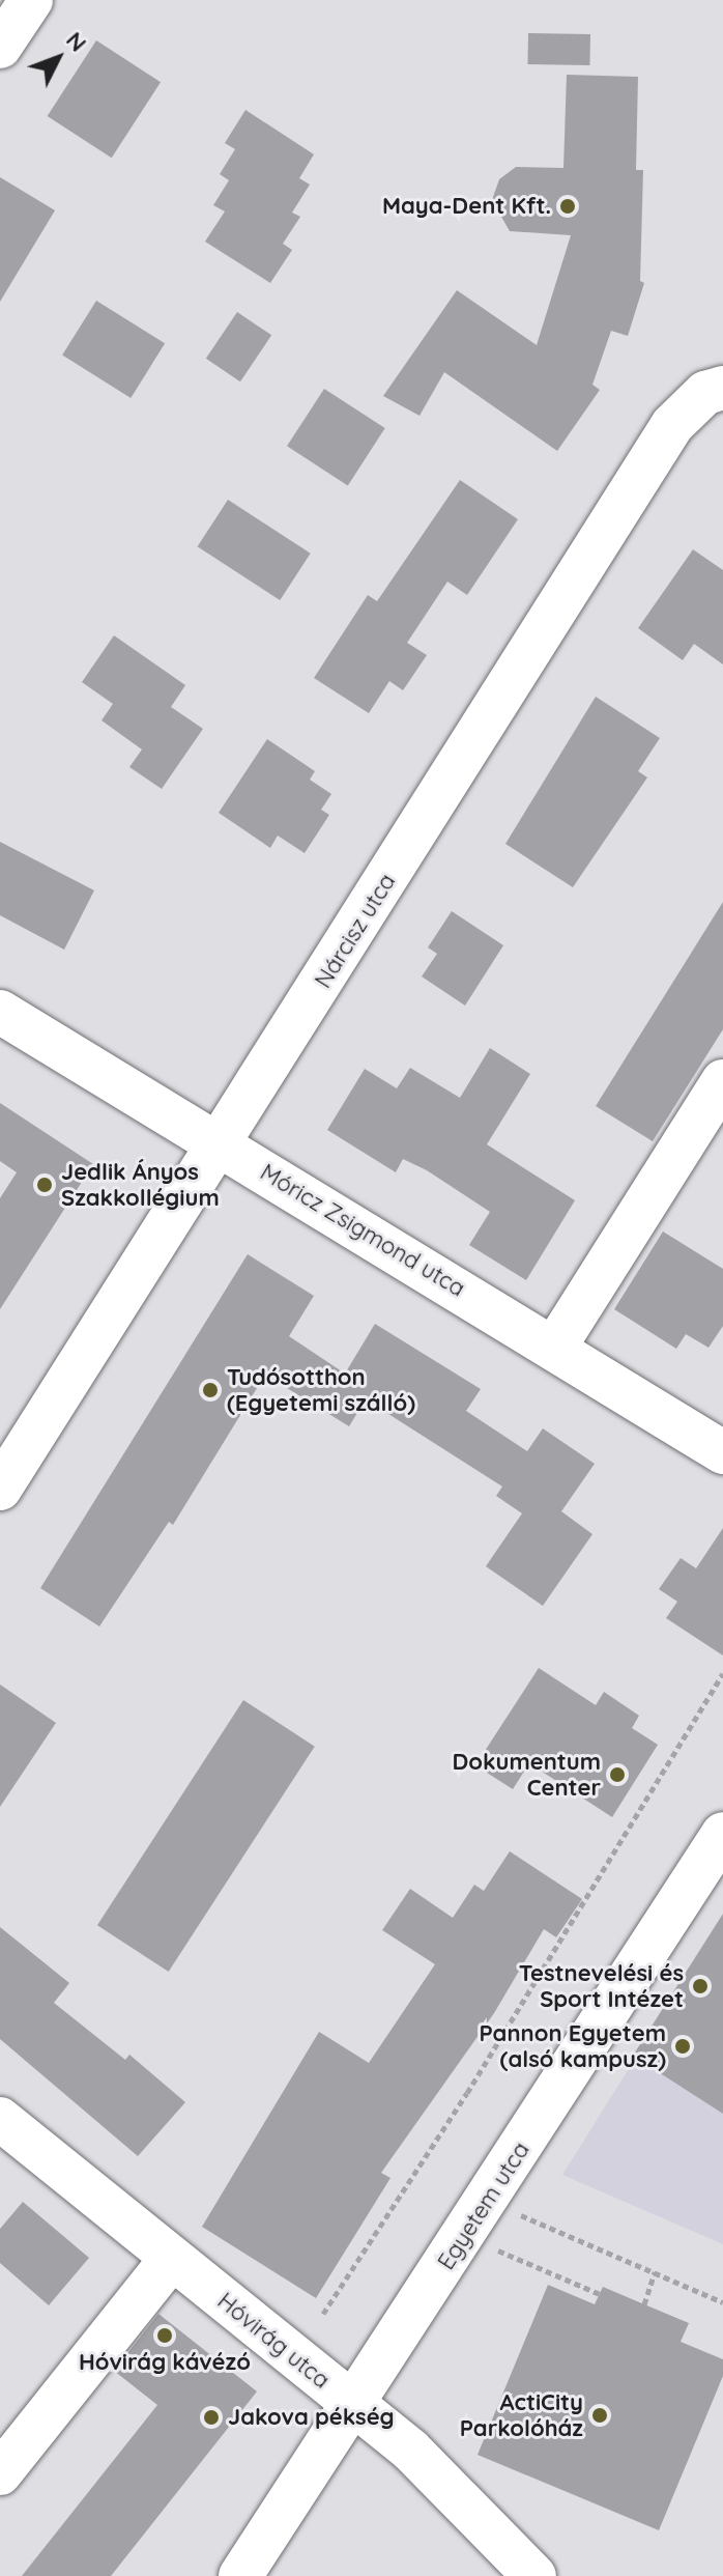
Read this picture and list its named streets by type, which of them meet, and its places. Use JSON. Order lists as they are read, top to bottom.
{
  "streets": {
    "street": [
      "Nárcisz utca",
      "Móricz Zsigmond utca",
      "Egyetem utca",
      "Hóvirág utca"
    ]
  },
  "crossings": [
    ["Nárcisz utca", "Móricz Zsigmond utca"],
    ["Egyetem utca", "Hóvirág utca"]
  ],
  "places": [
    "Maya-Dent Kft.",
    "Jedlik Ányos Szakkollégium",
    "Tudósotthon (Egyetemi szálló)",
    "Dokumentum Center",
    "Testnevelési és Sport Intézet",
    "Pannon Egyetem (alsó kampusz)",
    "Hóvirág kávézó",
    "ActiCity Parkolóház",
    "Jakova pékség"
  ],
  "north": "top right"
}
